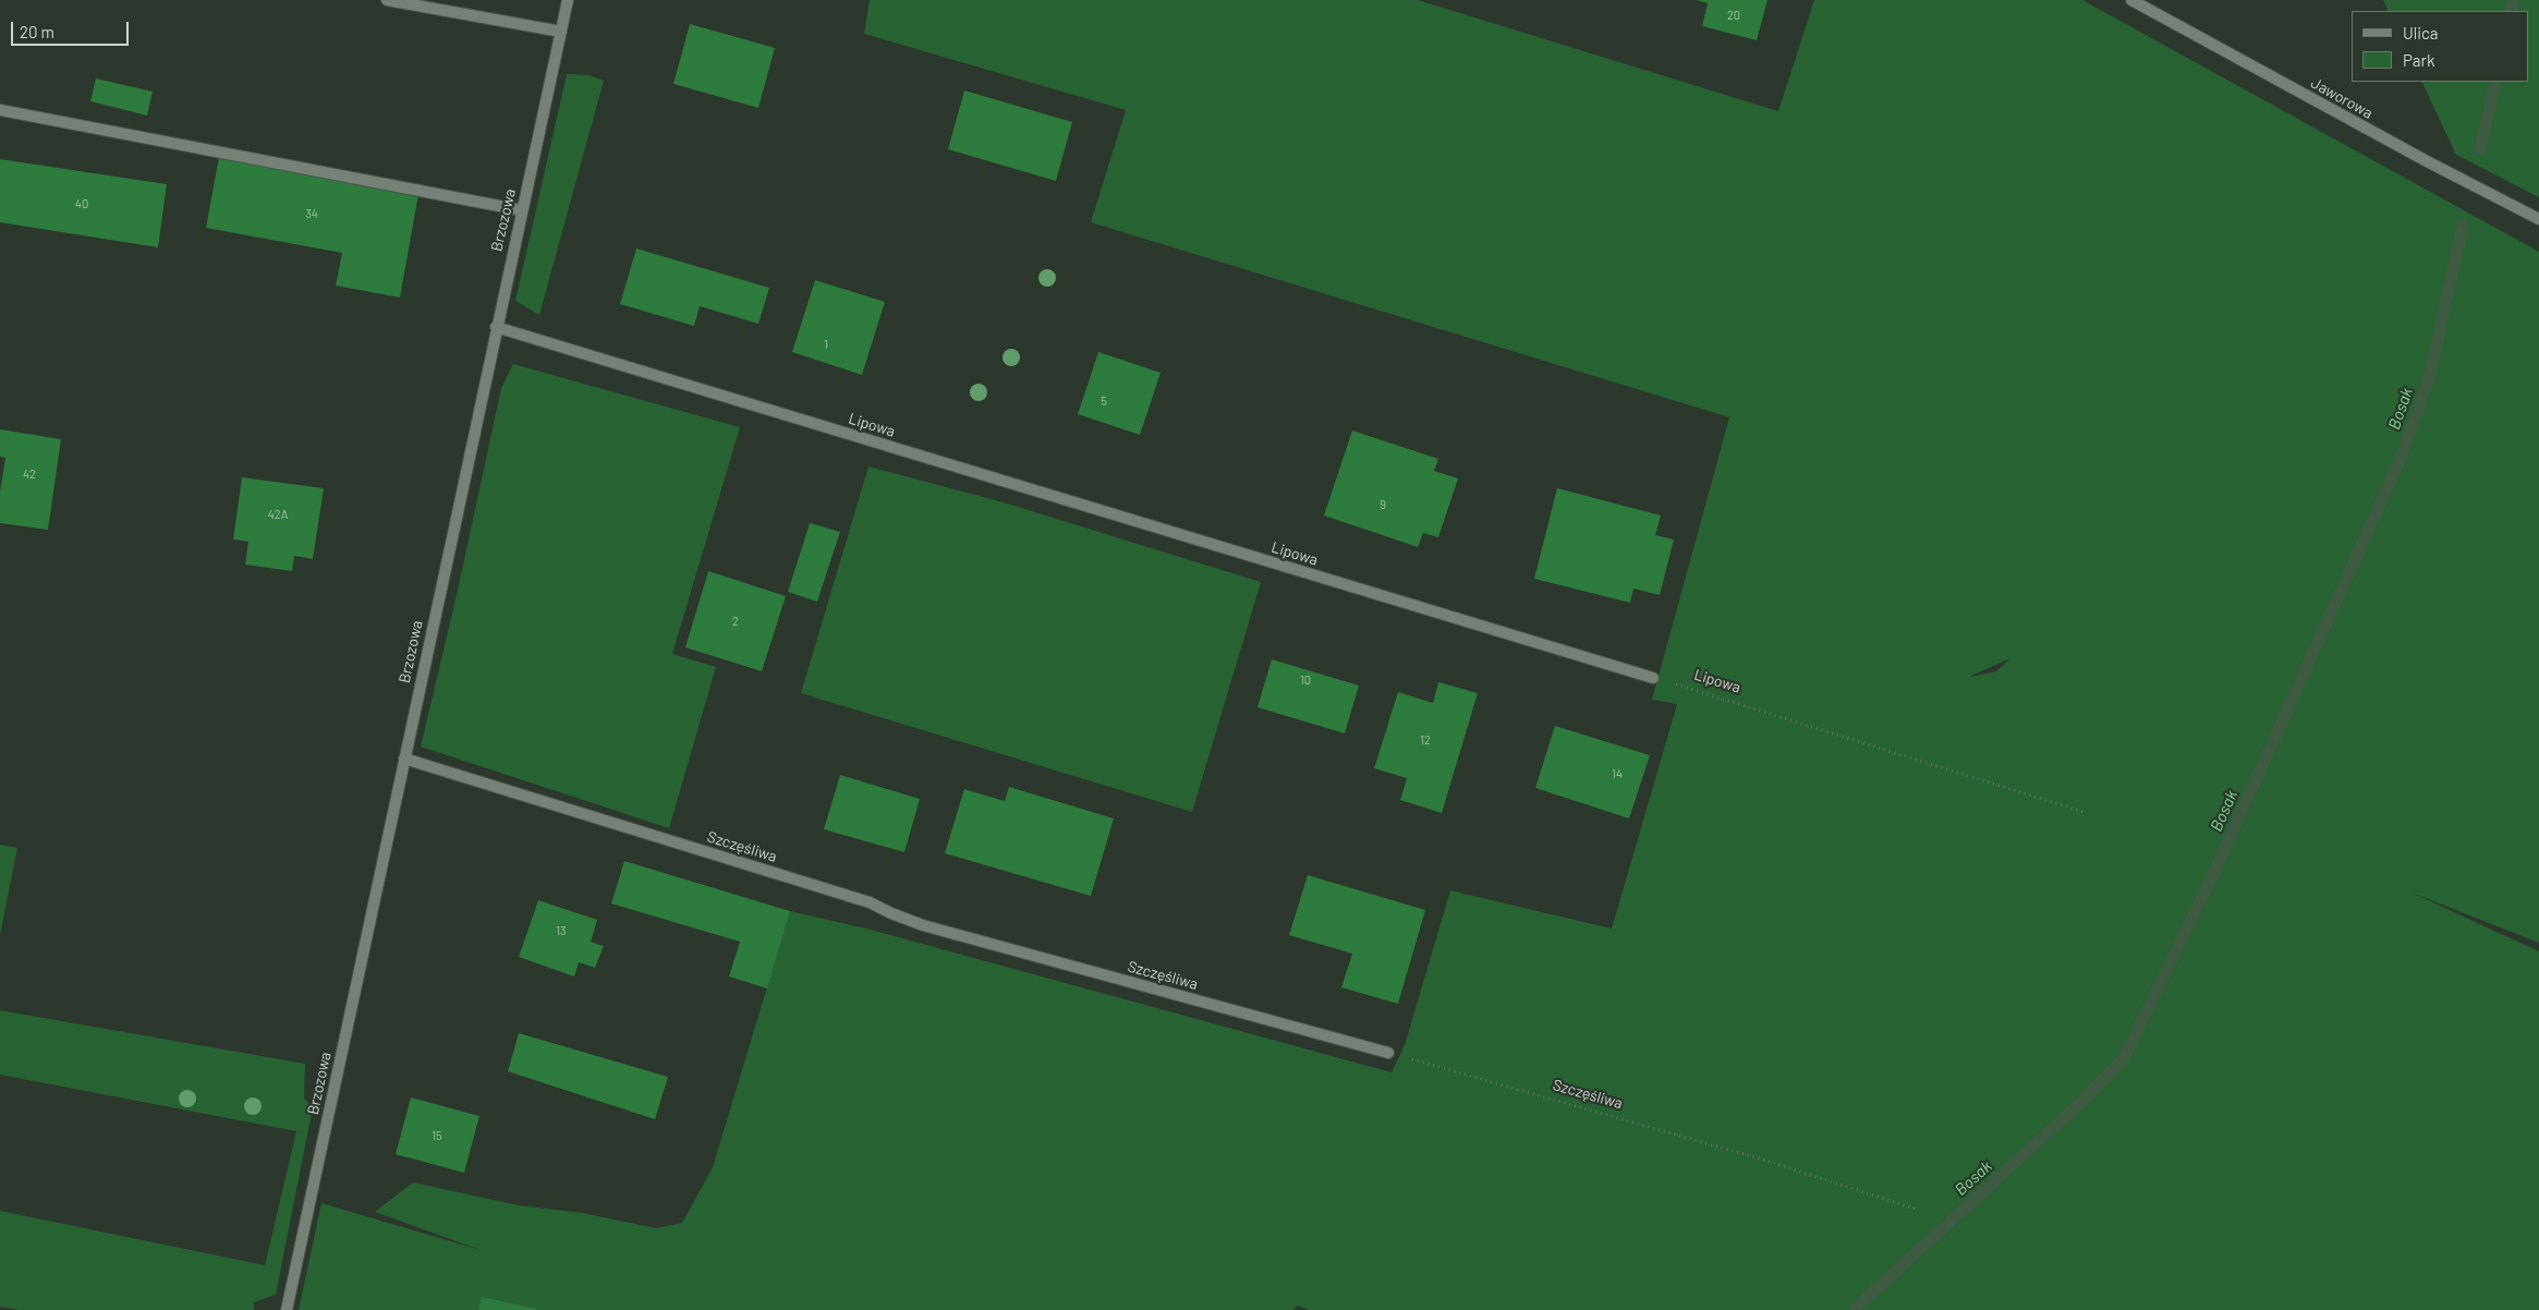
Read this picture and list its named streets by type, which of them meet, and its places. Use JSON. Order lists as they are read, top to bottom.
{
  "streets": {
    "street": [
      "Jaworowa",
      "Brzozowa",
      "Lipowa",
      "Szczęśliwa"
    ]
  },
  "crossings": [
    ["Brzozowa", "Lipowa"],
    ["Brzozowa", "Szczęśliwa"]
  ],
  "water": ["Bosak"],
  "house_numbers": [
    "20",
    "40",
    "34",
    "1",
    "5",
    "42",
    "9",
    "42A",
    "2",
    "10",
    "12",
    "14",
    "13",
    "15"
  ],
  "legend": ["Ulica", "Park"],
  "scale_bar": "20 m"
}
